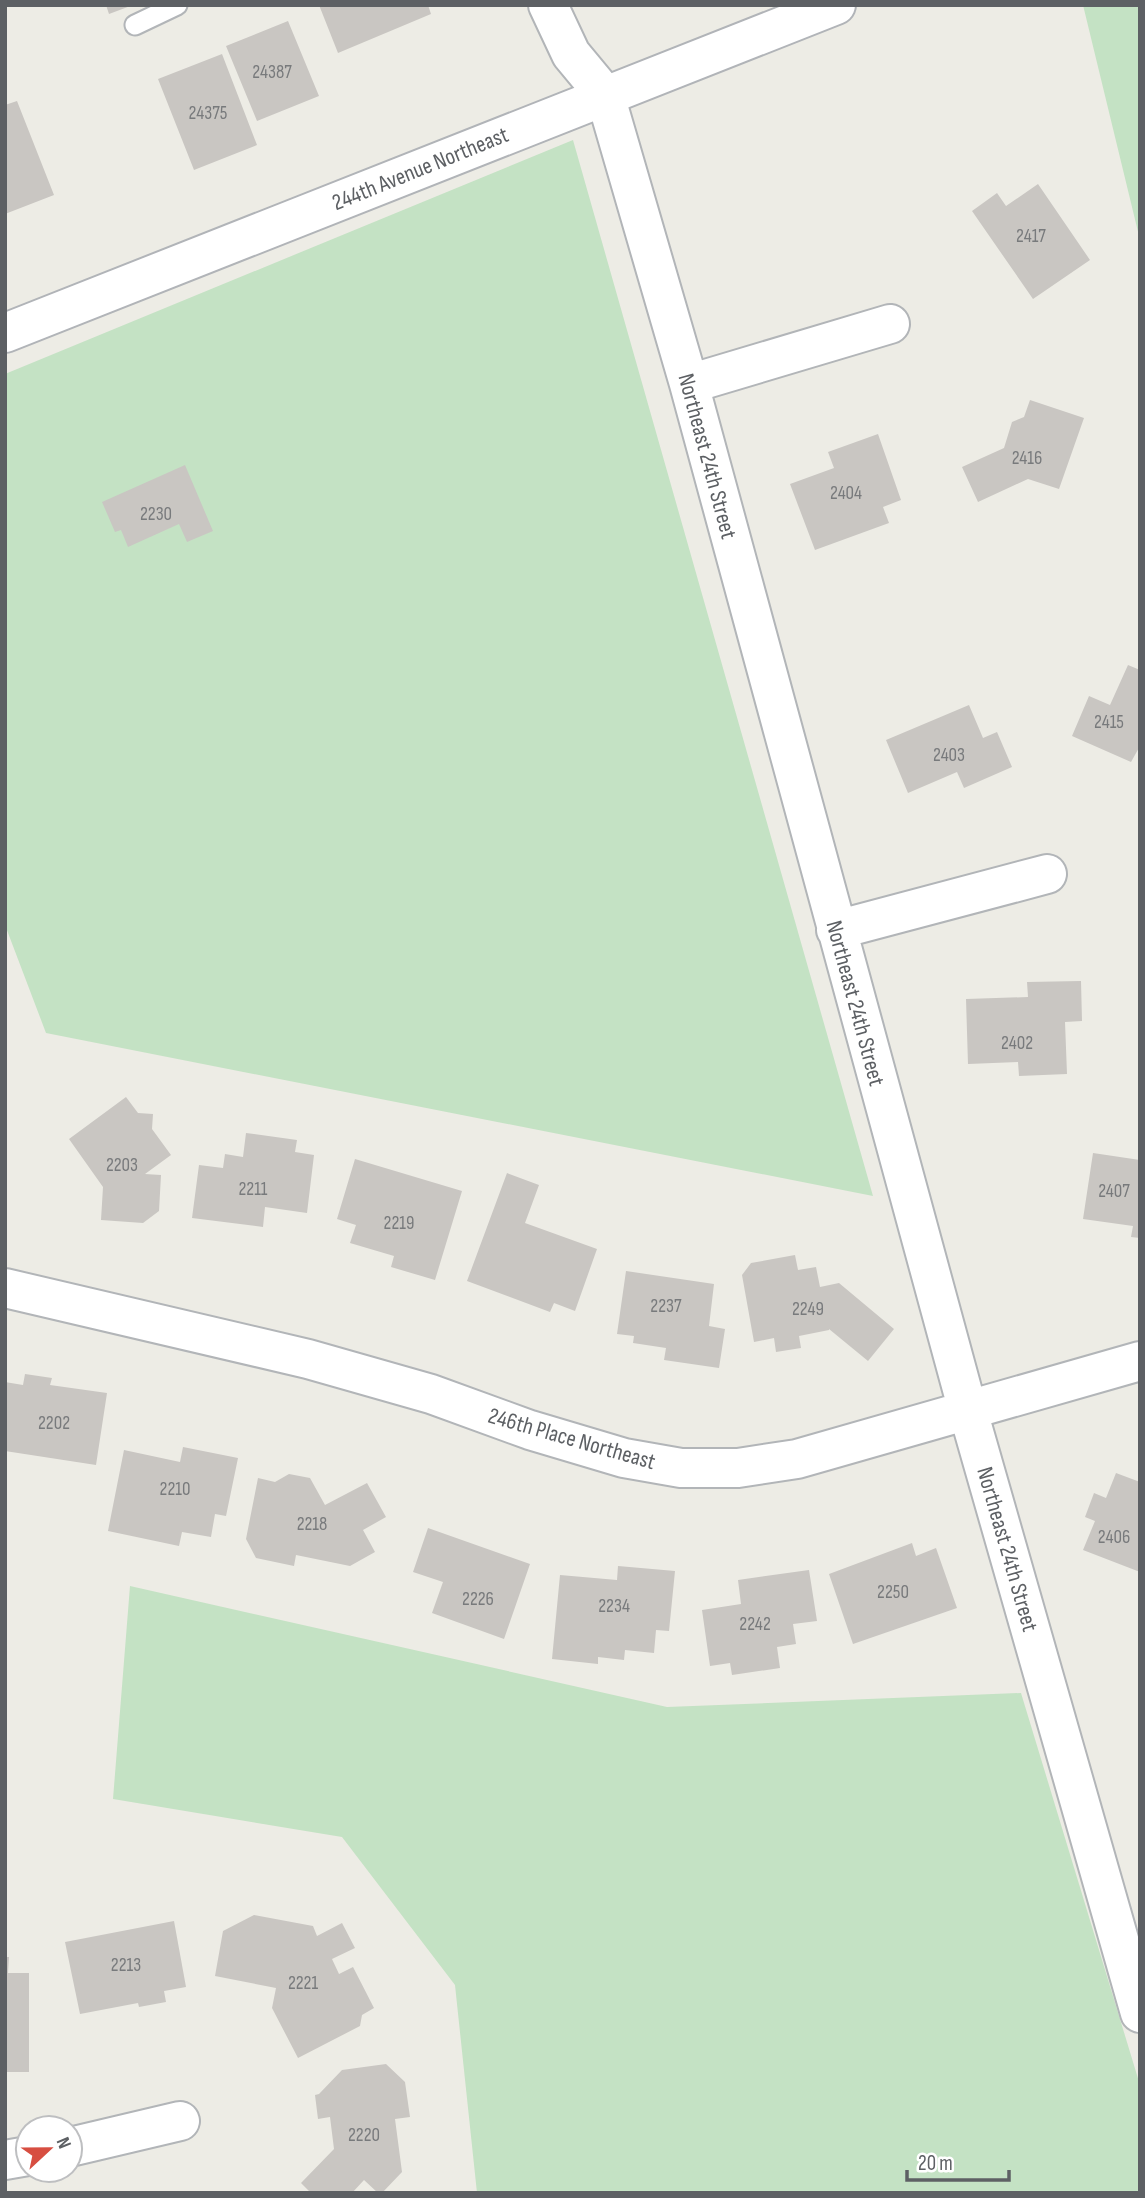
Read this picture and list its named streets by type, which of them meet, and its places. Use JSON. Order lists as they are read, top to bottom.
{
  "streets": {
    "street": ["244th Avenue Northeast", "Northeast 24th Street", "246th Place Northeast"]
  },
  "crossings": [
    ["244th Avenue Northeast", "Northeast 24th Street"],
    ["Northeast 24th Street", "246th Place Northeast"]
  ],
  "house_numbers": [
    "24387",
    "24375",
    "2417",
    "2416",
    "2404",
    "2230",
    "2415",
    "2403",
    "2402",
    "2203",
    "2211",
    "2407",
    "2219",
    "2237",
    "2249",
    "2202",
    "2210",
    "2218",
    "2406",
    "2250",
    "2226",
    "2234",
    "2242",
    "2213",
    "2221",
    "2220"
  ],
  "scale_bar": "20 m",
  "north": "right"
}
